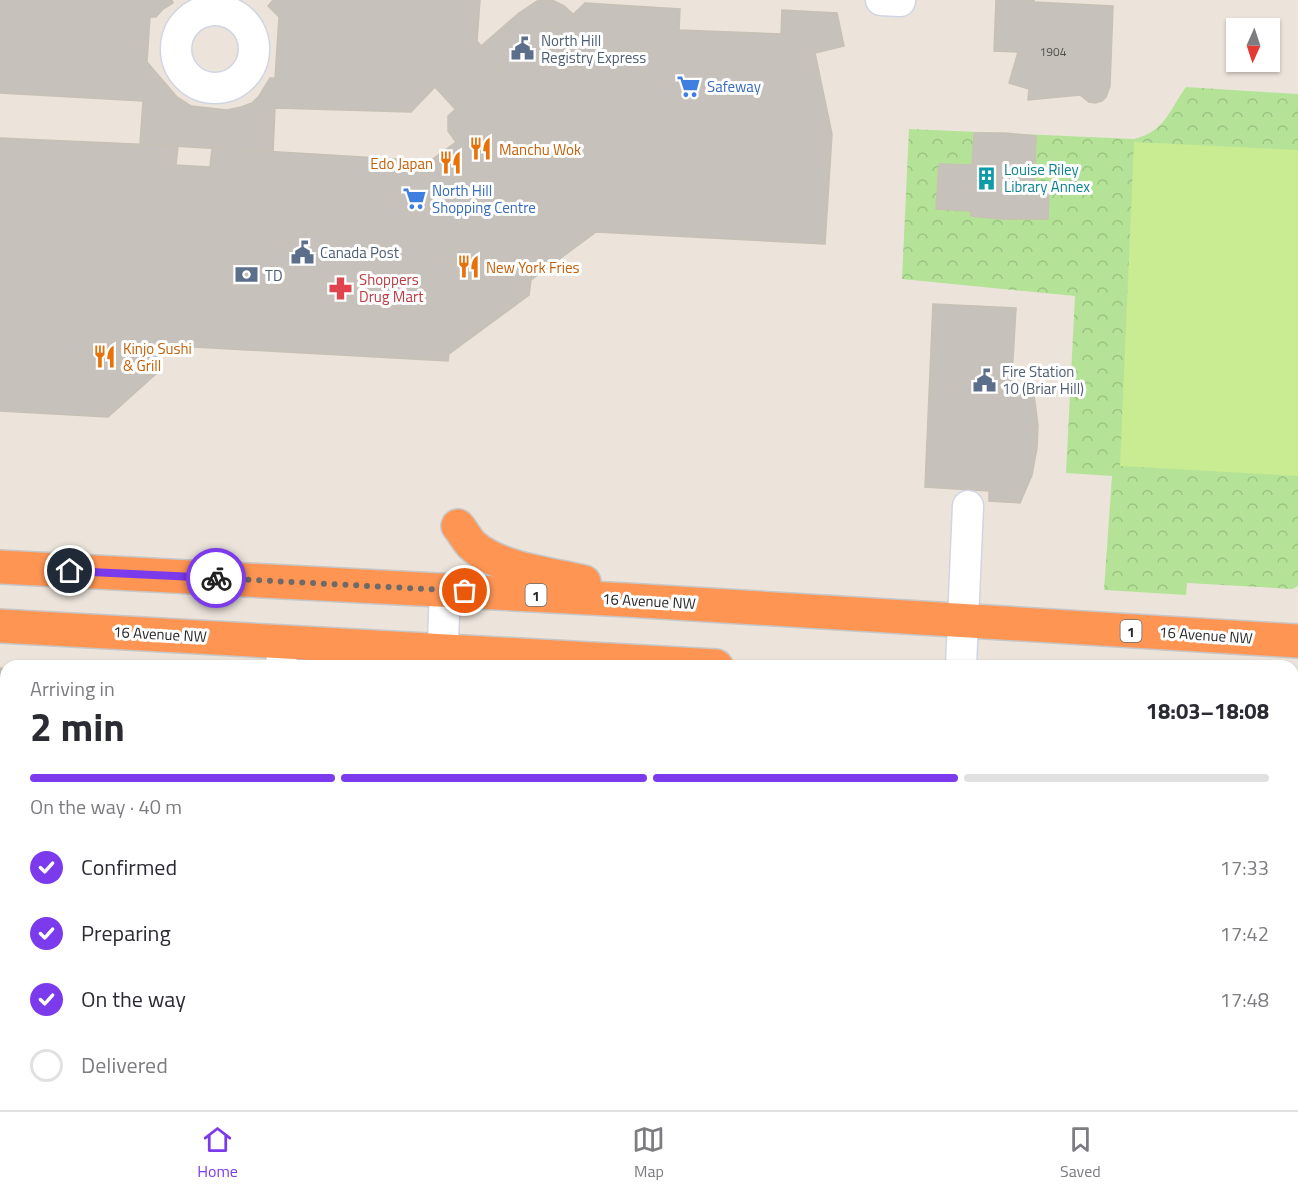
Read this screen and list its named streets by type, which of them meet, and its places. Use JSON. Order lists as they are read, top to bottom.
{
  "streets": {
    "highway": ["1", "16 Avenue NW"]
  },
  "places": {
    "public building": ["North Hill Registry Express", "Canada Post", "Fire Station 10 (Briar Hill)"],
    "supermarket": ["Safeway", "North Hill Shopping Centre"],
    "restaurant": [
      "Manchu Wok",
      "Edo Japan",
      "New York Fries",
      "Kinjo Sushi & Grill"
    ],
    "building": ["Louise Riley Library Annex"],
    "bank": ["TD"],
    "pharmacy": ["Shoppers Drug Mart"]
  },
  "house_numbers": ["1904"],
  "north": "bottom",
  "page": {
    "heading": ["2 min", "Arriving in", "18:03–18:08"],
    "bar": "On the way · 40 m",
    "list": [
      ["Confirmed", "17:33"],
      ["Preparing", "17:42"],
      ["On the way", "17:48"],
      "Delivered"
    ],
    "tabs": ["Home", "Map", "Saved"]
  }
}
